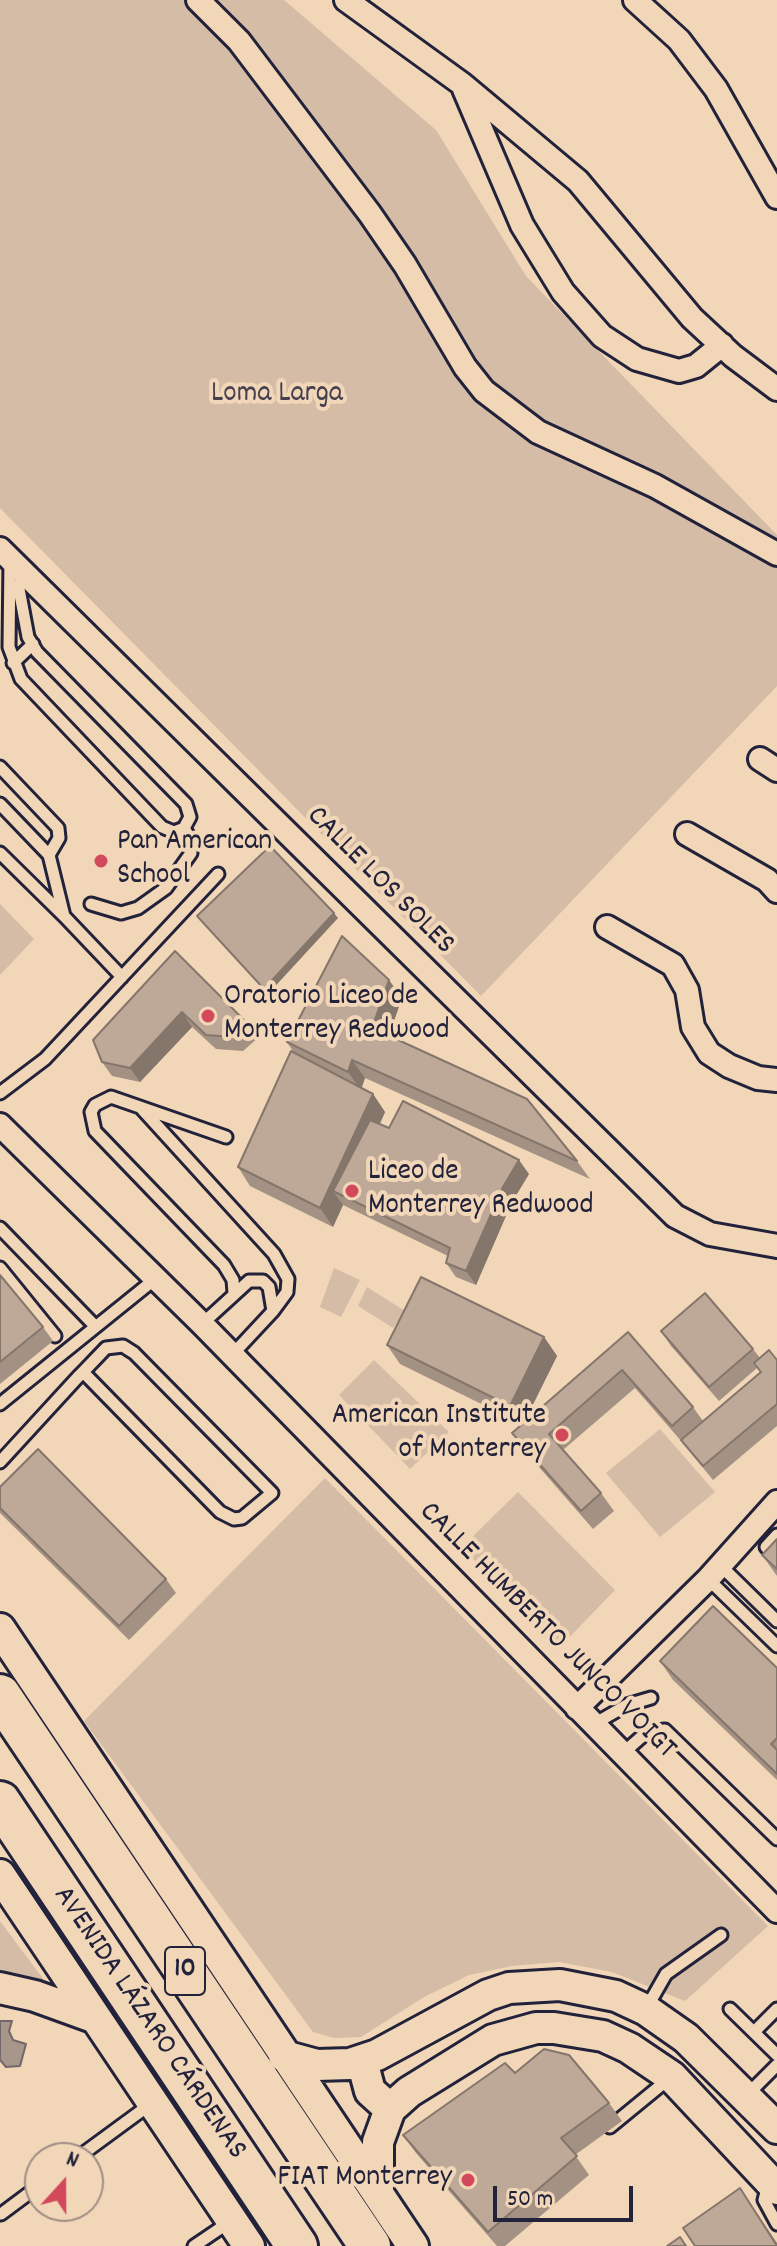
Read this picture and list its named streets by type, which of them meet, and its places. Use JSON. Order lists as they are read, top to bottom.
{
  "streets": {
    "highway": ["10", "AVENIDA LÁZARO CÁRDENAS"],
    "street": ["CALLE LOS SOLES", "CALLE HUMBERTO JUNCO VOIGT"]
  },
  "parks": ["Loma Larga"],
  "places": [
    "Pan American School",
    "Oratorio Liceo de Monterrey Redwood",
    "Liceo de Monterrey Redwood",
    "American Institute of Monterrey",
    "FIAT Monterrey"
  ],
  "scale_bar": "50 m",
  "north": "top"
}
